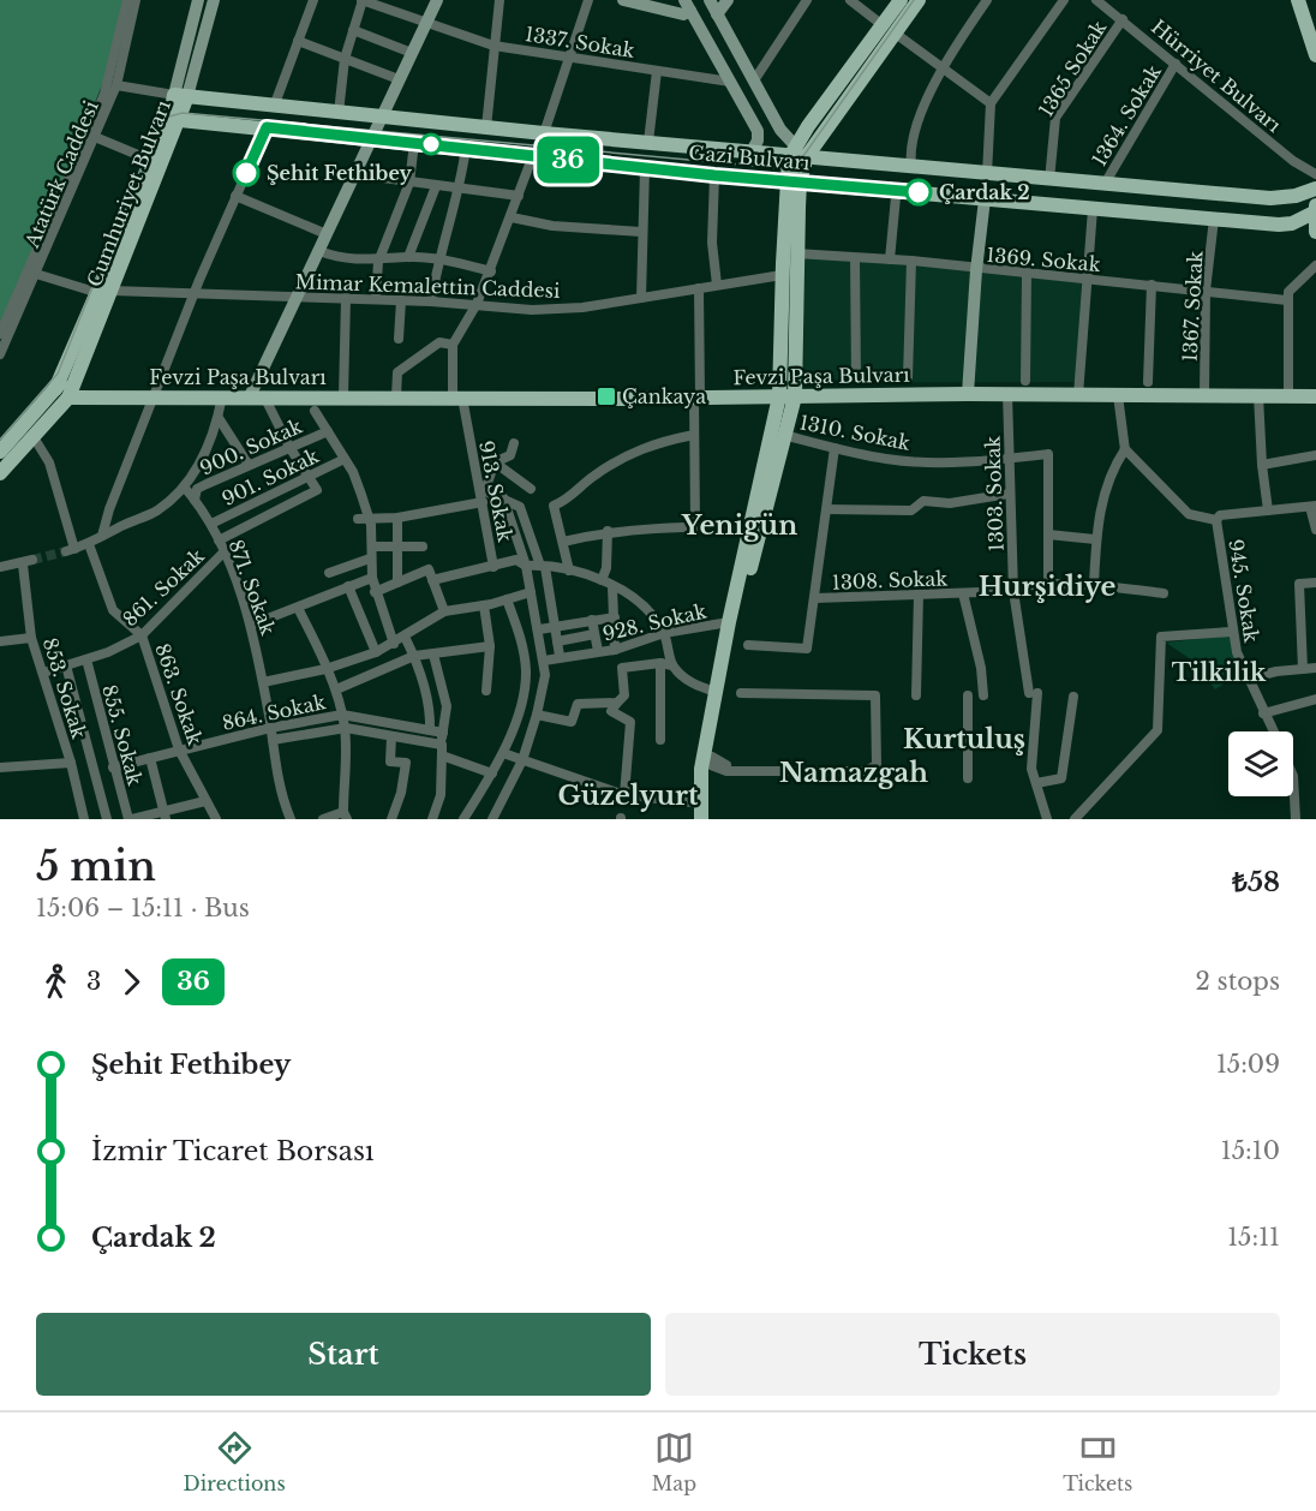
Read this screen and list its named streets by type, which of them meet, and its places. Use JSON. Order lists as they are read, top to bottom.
{
  "streets": {
    "main road": ["Gazi Bulvarı", "Cumhuriyet Bulvarı", "Fevzi Paşa Bulvarı"],
    "street": [
      "1337. Sokak",
      "1365 Sokak",
      "Hürriyet Bulvarı",
      "1364. Sokak",
      "Atatürk Caddesi",
      "1369. Sokak",
      "Mimar Kemalettin Caddesi",
      "1367. Sokak",
      "1310. Sokak",
      "900. Sokak",
      "901. Sokak",
      "913. Sokak",
      "1303. Sokak",
      "1308. Sokak",
      "861. Sokak",
      "871. Sokak",
      "945. Sokak",
      "928. Sokak",
      "853. Sokak",
      "863. Sokak",
      "864. Sokak",
      "855. Sokak"
    ]
  },
  "crossings": [
    ["1365 Sokak", "Hürriyet Bulvarı"],
    ["1365 Sokak", "Gazi Bulvarı"],
    ["Hürriyet Bulvarı", "1364. Sokak"],
    ["1364. Sokak", "Gazi Bulvarı"],
    ["Gazi Bulvarı", "Atatürk Caddesi"],
    ["Gazi Bulvarı", "Cumhuriyet Bulvarı"],
    ["Gazi Bulvarı", "1367. Sokak"],
    ["Cumhuriyet Bulvarı", "Mimar Kemalettin Caddesi"],
    ["Cumhuriyet Bulvarı", "Fevzi Paşa Bulvarı"],
    ["1369. Sokak", "1367. Sokak"],
    ["1367. Sokak", "Fevzi Paşa Bulvarı"],
    ["Fevzi Paşa Bulvarı", "913. Sokak"],
    ["Fevzi Paşa Bulvarı", "1303. Sokak"],
    ["1310. Sokak", "1303. Sokak"],
    ["900. Sokak", "871. Sokak"],
    ["901. Sokak", "871. Sokak"],
    ["1303. Sokak", "1308. Sokak"],
    ["861. Sokak", "871. Sokak"],
    ["861. Sokak", "853. Sokak"],
    ["861. Sokak", "863. Sokak"],
    ["861. Sokak", "855. Sokak"],
    ["871. Sokak", "864. Sokak"],
    ["863. Sokak", "864. Sokak"],
    ["864. Sokak", "855. Sokak"]
  ],
  "districts": [
    "Yenigün",
    "Hurşidiye",
    "Tilkilik",
    "Kurtuluş",
    "Namazgah",
    "Güzelyurt"
  ],
  "places": {
    "other": ["Şehit Fethibey", "Çardak 2"],
    "transit": ["Çankaya"]
  },
  "lines": ["bus line 36"],
  "page": {
    "on_map": "36",
    "heading": ["5 min", "15:06 – 15:11 · Bus", "₺58"],
    "legs": ["3", "36", "2 stops"],
    "list": [
      {
        "name": "Şehit Fethibey",
        "value": "15:09"
      },
      {
        "name": "İzmir Ticaret Borsası",
        "value": "15:10"
      },
      {
        "name": "Çardak 2",
        "value": "15:11"
      }
    ],
    "buttons": ["Start", "Tickets"],
    "tabs": ["Directions", "Map", "Tickets"]
  }
}
